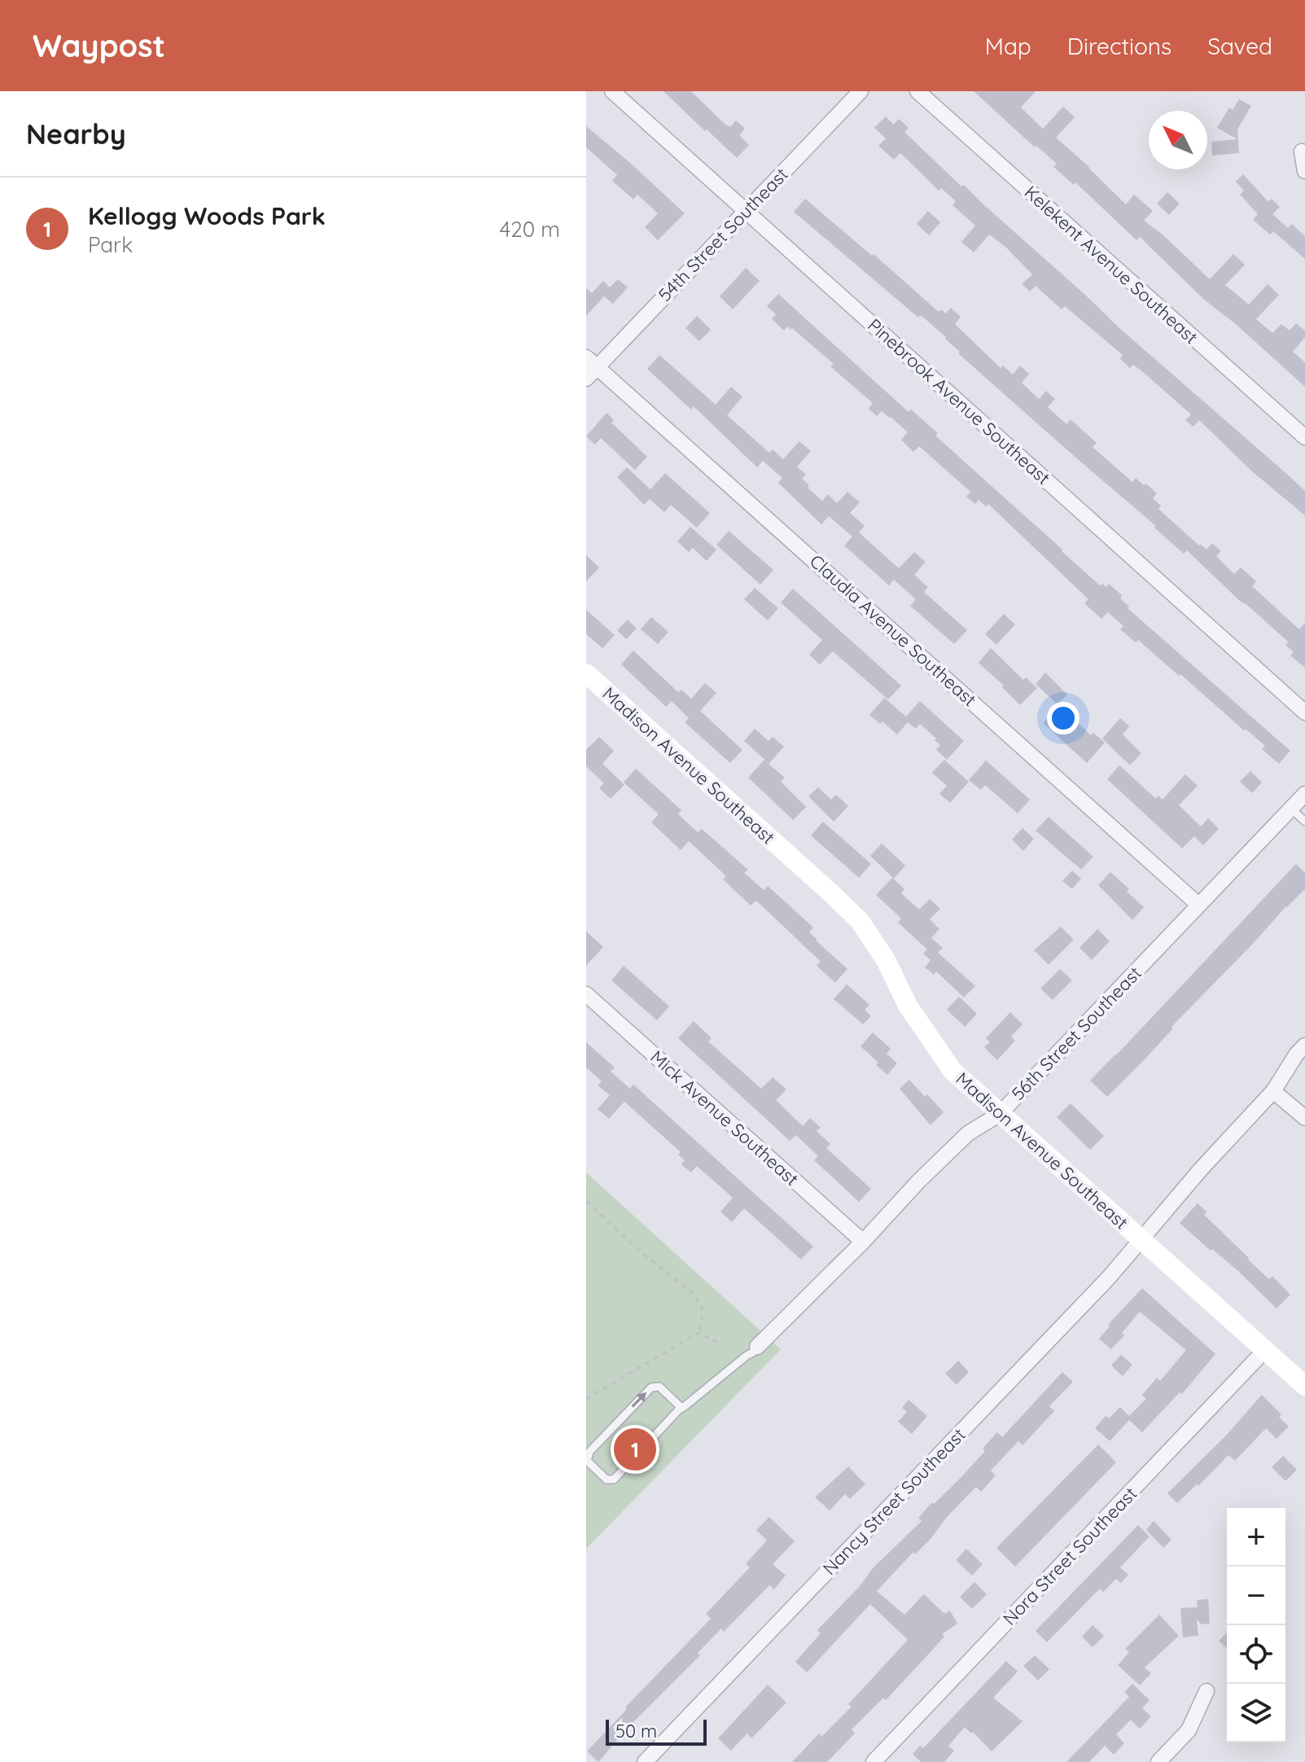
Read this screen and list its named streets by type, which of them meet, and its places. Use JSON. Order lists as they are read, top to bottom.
{
  "streets": {
    "street": [
      "54th Street Southeast",
      "Kelekent Avenue Southeast",
      "Pinebrook Avenue Southeast",
      "Claudia Avenue Southeast",
      "Madison Avenue Southeast",
      "56th Street Southeast",
      "Mick Avenue Southeast",
      "Nancy Street Southeast",
      "Nora Street Southeast"
    ]
  },
  "crossings": [
    ["54th Street Southeast", "Pinebrook Avenue Southeast"],
    ["54th Street Southeast", "Claudia Avenue Southeast"],
    ["Claudia Avenue Southeast", "56th Street Southeast"],
    ["Madison Avenue Southeast", "56th Street Southeast"],
    ["Madison Avenue Southeast", "Nancy Street Southeast"],
    ["Madison Avenue Southeast", "Nora Street Southeast"],
    ["56th Street Southeast", "Mick Avenue Southeast"]
  ],
  "scale_bar": "50 m",
  "north": "top left",
  "page": {
    "header": "Waypost",
    "nav": ["Map", "Directions", "Saved"],
    "heading": "Nearby",
    "list": [
      {
        "mark": "1",
        "name": "Kellogg Woods Park",
        "note": "Park",
        "value": "420 m"
      }
    ],
    "pins": "1",
    "map_buttons": ["+", "−"],
    "scale": "50 m"
  }
}
